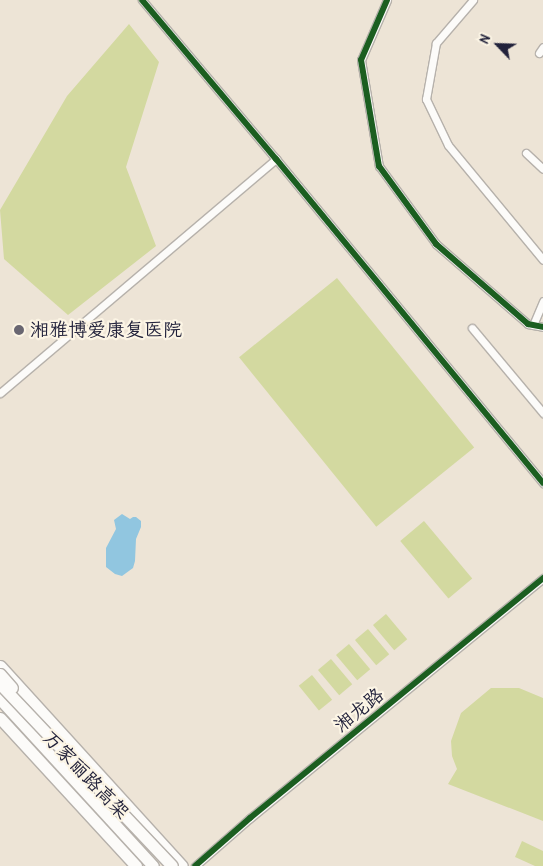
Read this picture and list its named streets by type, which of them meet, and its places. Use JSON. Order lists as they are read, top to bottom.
{
  "streets": {
    "main road": ["万家丽路高架"],
    "street": ["湘龙路"]
  },
  "places": ["湘雅博爱康复医院"],
  "north": "top left"
}
